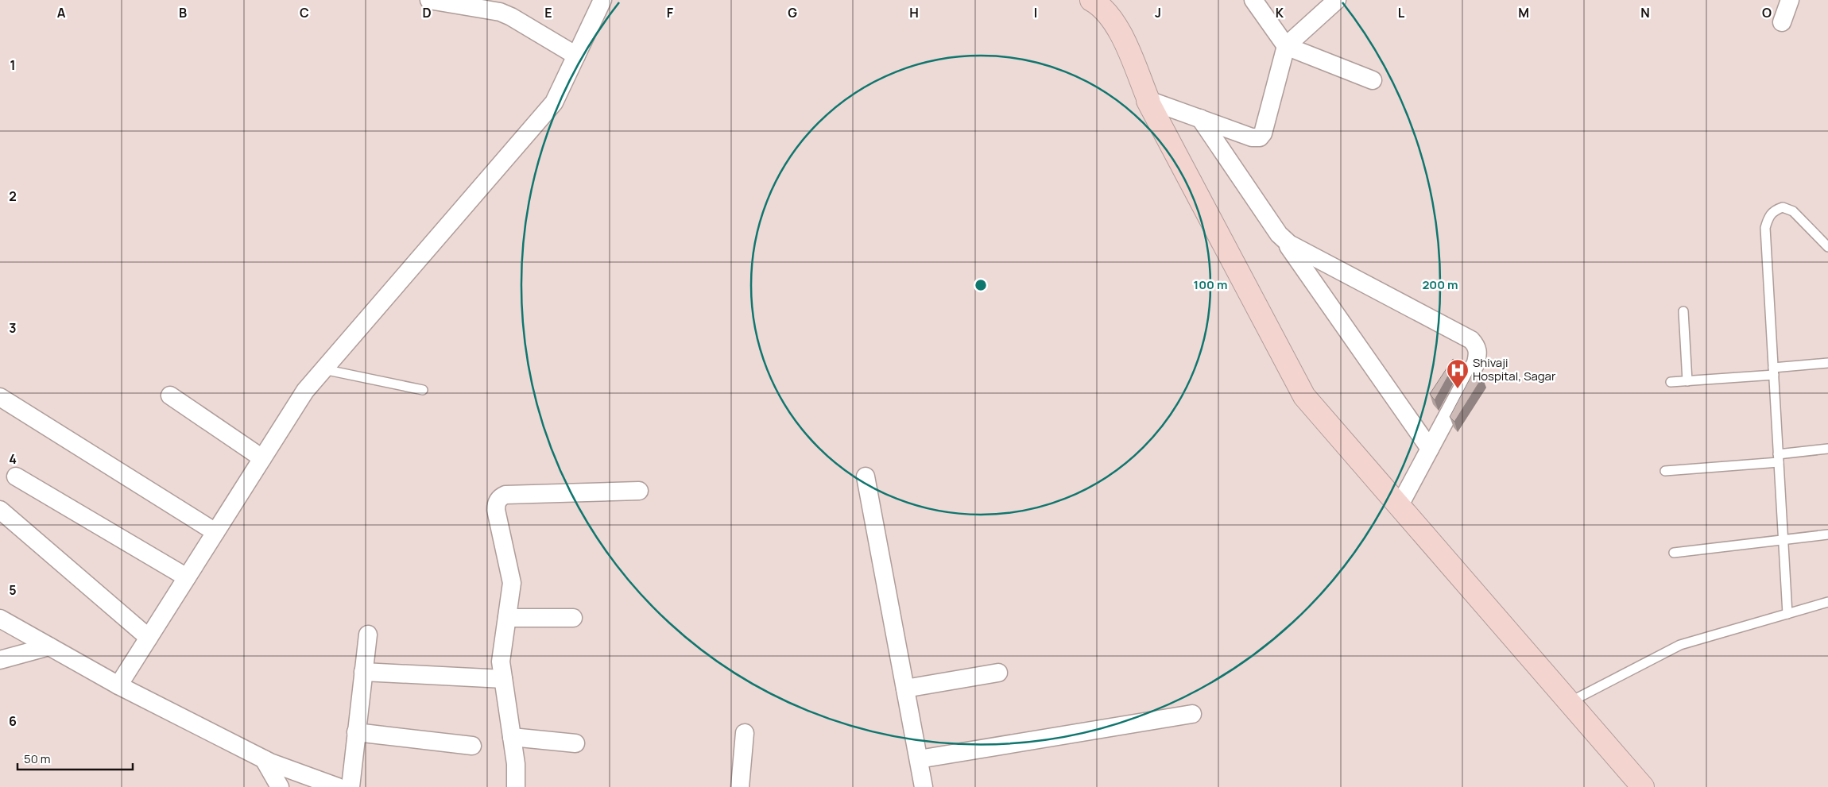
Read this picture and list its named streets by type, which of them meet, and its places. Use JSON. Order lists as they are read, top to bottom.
{
  "places": {
    "hospital": ["Shivaji Hospital, Sagar"]
  },
  "scale_bar": "50 m",
  "grid": {
    "columns": [
      "A",
      "B",
      "C",
      "D",
      "E",
      "F",
      "G",
      "H",
      "I",
      "J",
      "K",
      "L",
      "M",
      "N",
      "O"
    ],
    "rows": [
      "1",
      "2",
      "3",
      "4",
      "5",
      "6"
    ]
  },
  "rings": ["100 m", "200 m"]
}
